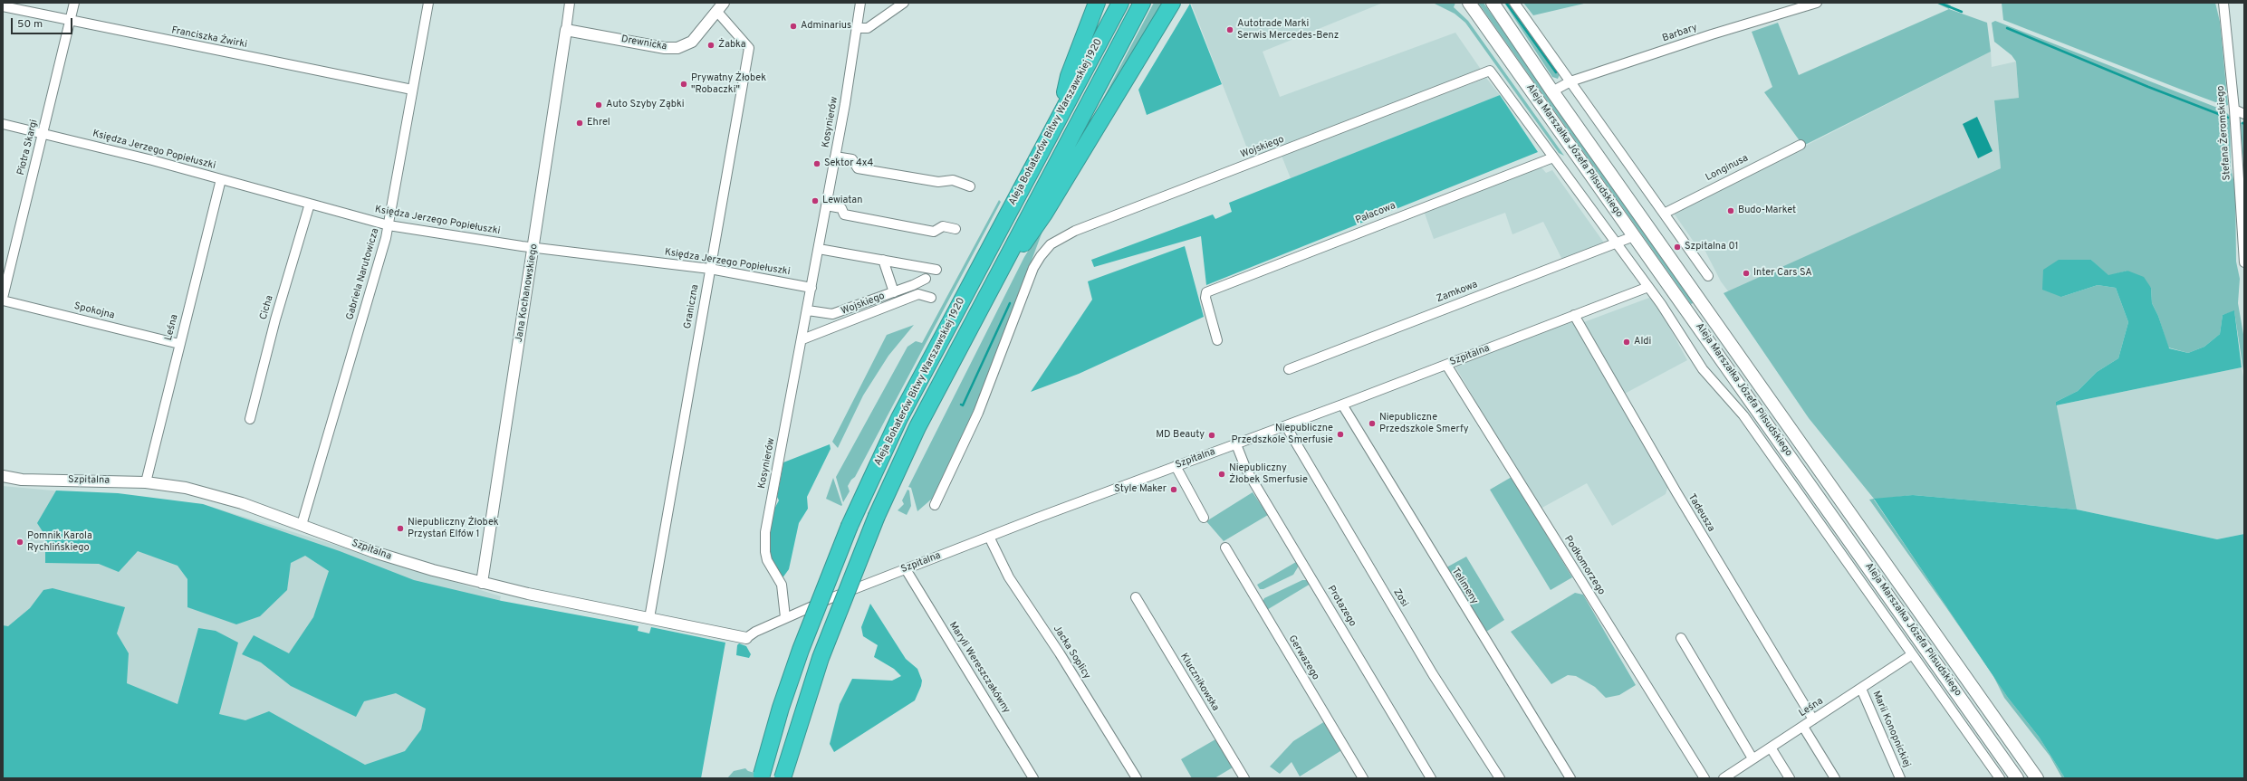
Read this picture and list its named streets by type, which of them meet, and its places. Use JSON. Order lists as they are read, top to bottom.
{
  "streets": {
    "highway": ["Aleja Bohaterów Bitwy Warszawskiej 1920"],
    "main road": ["Aleja Marszałka Józefa Piłsudskiego"],
    "street": [
      "Barbary",
      "Franciszka Żwirki",
      "Drewnicka",
      "Kosynierów",
      "Stefana Żeromskiego",
      "Piotra Skargi",
      "Wojskiego",
      "Księdza Jerzego Popiełuszki",
      "Longinusa",
      "Pałacowa",
      "Gabriela Narutowicza",
      "Zamkowa",
      "Jana Kochanowskiego",
      "Graniczna",
      "Cicha",
      "Spokojna",
      "Leśna",
      "Szpitalna",
      "Tadeusza",
      "Podkomorzego",
      "Telimeny",
      "Zosi",
      "Protazego",
      "Jacka Soplicy",
      "Gerwazego",
      "Maryli Wereszczakówny",
      "Klucznikowska",
      "Marii Konopnickiej"
    ]
  },
  "crossings": [
    ["Barbary", "Aleja Marszałka Józefa Piłsudskiego"],
    ["Franciszka Żwirki", "Piotra Skargi"],
    ["Franciszka Żwirki", "Gabriela Narutowicza"],
    ["Drewnicka", "Jana Kochanowskiego"],
    ["Drewnicka", "Graniczna"],
    ["Kosynierów", "Wojskiego"],
    ["Kosynierów", "Księdza Jerzego Popiełuszki"],
    ["Kosynierów", "Szpitalna"],
    ["Piotra Skargi", "Księdza Jerzego Popiełuszki"],
    ["Piotra Skargi", "Spokojna"],
    ["Wojskiego", "Aleja Marszałka Józefa Piłsudskiego"],
    ["Księdza Jerzego Popiełuszki", "Gabriela Narutowicza"],
    ["Księdza Jerzego Popiełuszki", "Jana Kochanowskiego"],
    ["Księdza Jerzego Popiełuszki", "Graniczna"],
    ["Księdza Jerzego Popiełuszki", "Cicha"],
    ["Księdza Jerzego Popiełuszki", "Leśna"],
    ["Aleja Marszałka Józefa Piłsudskiego", "Pałacowa"],
    ["Aleja Marszałka Józefa Piłsudskiego", "Zamkowa"],
    ["Aleja Marszałka Józefa Piłsudskiego", "Leśna"],
    ["Aleja Marszałka Józefa Piłsudskiego", "Szpitalna"],
    ["Gabriela Narutowicza", "Szpitalna"],
    ["Jana Kochanowskiego", "Szpitalna"],
    ["Graniczna", "Szpitalna"],
    ["Spokojna", "Leśna"],
    ["Leśna", "Szpitalna"],
    ["Leśna", "Tadeusza"],
    ["Leśna", "Marii Konopnickiej"],
    ["Szpitalna", "Tadeusza"],
    ["Szpitalna", "Podkomorzego"],
    ["Szpitalna", "Telimeny"],
    ["Szpitalna", "Zosi"],
    ["Szpitalna", "Protazego"],
    ["Szpitalna", "Jacka Soplicy"],
    ["Szpitalna", "Maryli Wereszczakówny"]
  ],
  "places": [
    "Adminarius",
    "Autotrade Marki Serwis Mercedes-Benz",
    "Żabka",
    "Prywatny Żłobek \"Robaczki\"",
    "Auto Szyby Ząbki",
    "Ehrel",
    "Sektor 4x4",
    "Lewiatan",
    "Budo-Market",
    "Szpitalna 01",
    "Inter Cars SA",
    "Aldi",
    "Niepubliczne Przedszkole Smerfy",
    "Niepubliczne Przedszkole Smerfusie",
    "MD Beauty",
    "Niepubliczny Żłobek Smerfusie",
    "Style Maker",
    "Niepubliczny Żłobek Przystań Elfów 1",
    "Pomnik Karola Rychlińskiego"
  ],
  "scale_bar": "50 m"
}
